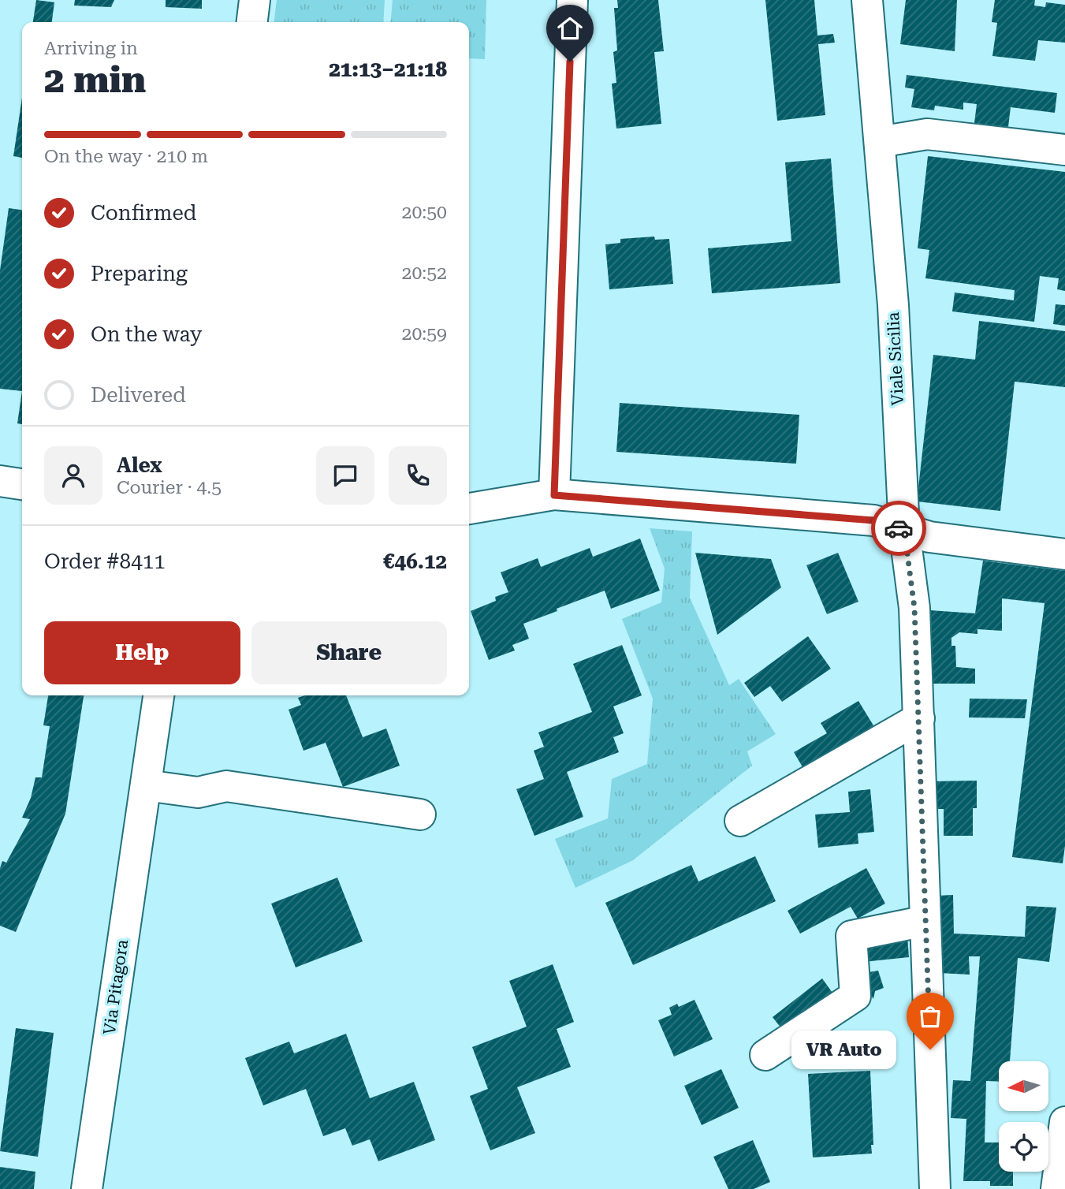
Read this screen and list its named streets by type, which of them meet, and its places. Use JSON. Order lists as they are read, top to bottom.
{
  "streets": {
    "street": ["Viale Sicilia", "Via Pitagora"]
  },
  "places": ["VR Auto"],
  "north": "left",
  "page": {
    "heading": ["2 min", "Arriving in", "21:13–21:18"],
    "panel": [
      "Alex",
      "Courier · 4.5",
      "Order #8411",
      "€46.12"
    ],
    "bar": "On the way · 210 m",
    "list": [
      ["Confirmed", "20:50"],
      ["Preparing", "20:52"],
      ["On the way", "20:59"],
      "Delivered"
    ],
    "buttons": ["Help", "Share"],
    "bubble": "VR Auto"
  }
}
